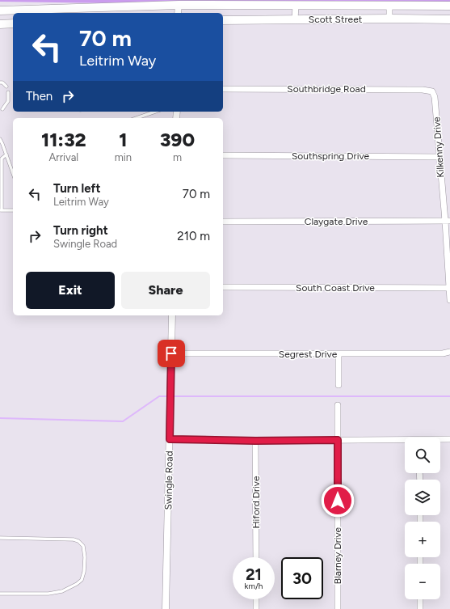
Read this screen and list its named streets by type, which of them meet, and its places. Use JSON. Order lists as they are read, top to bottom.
{
  "streets": {
    "main road": ["Scott Street"],
    "street": [
      "Southbridge Road",
      "Kilkenny Drive",
      "Southspring Drive",
      "Claygate Drive",
      "South Coast Drive",
      "Segrest Drive",
      "Swingle Road",
      "Hiford Drive",
      "Blarney Drive"
    ]
  },
  "crossings": [
    ["Southbridge Road", "Kilkenny Drive"],
    ["Kilkenny Drive", "Southspring Drive"],
    ["Kilkenny Drive", "Claygate Drive"],
    ["Kilkenny Drive", "South Coast Drive"],
    ["Segrest Drive", "Swingle Road"]
  ],
  "page": {
    "turn": ["70 m", "Leitrim Way"],
    "then": "Then",
    "eta": [
      "11:32",
      "Arrival",
      "1",
      "min",
      "390",
      "m"
    ],
    "list": [
      {
        "name": "Turn left",
        "note": "Leitrim Way",
        "value": "70 m"
      },
      {
        "name": "Turn right",
        "note": "Swingle Road",
        "value": "210 m"
      }
    ],
    "buttons": ["Exit", "Share"],
    "map_buttons": ["+", "−"],
    "speed": "21 km/h",
    "limit": "30"
  }
}
